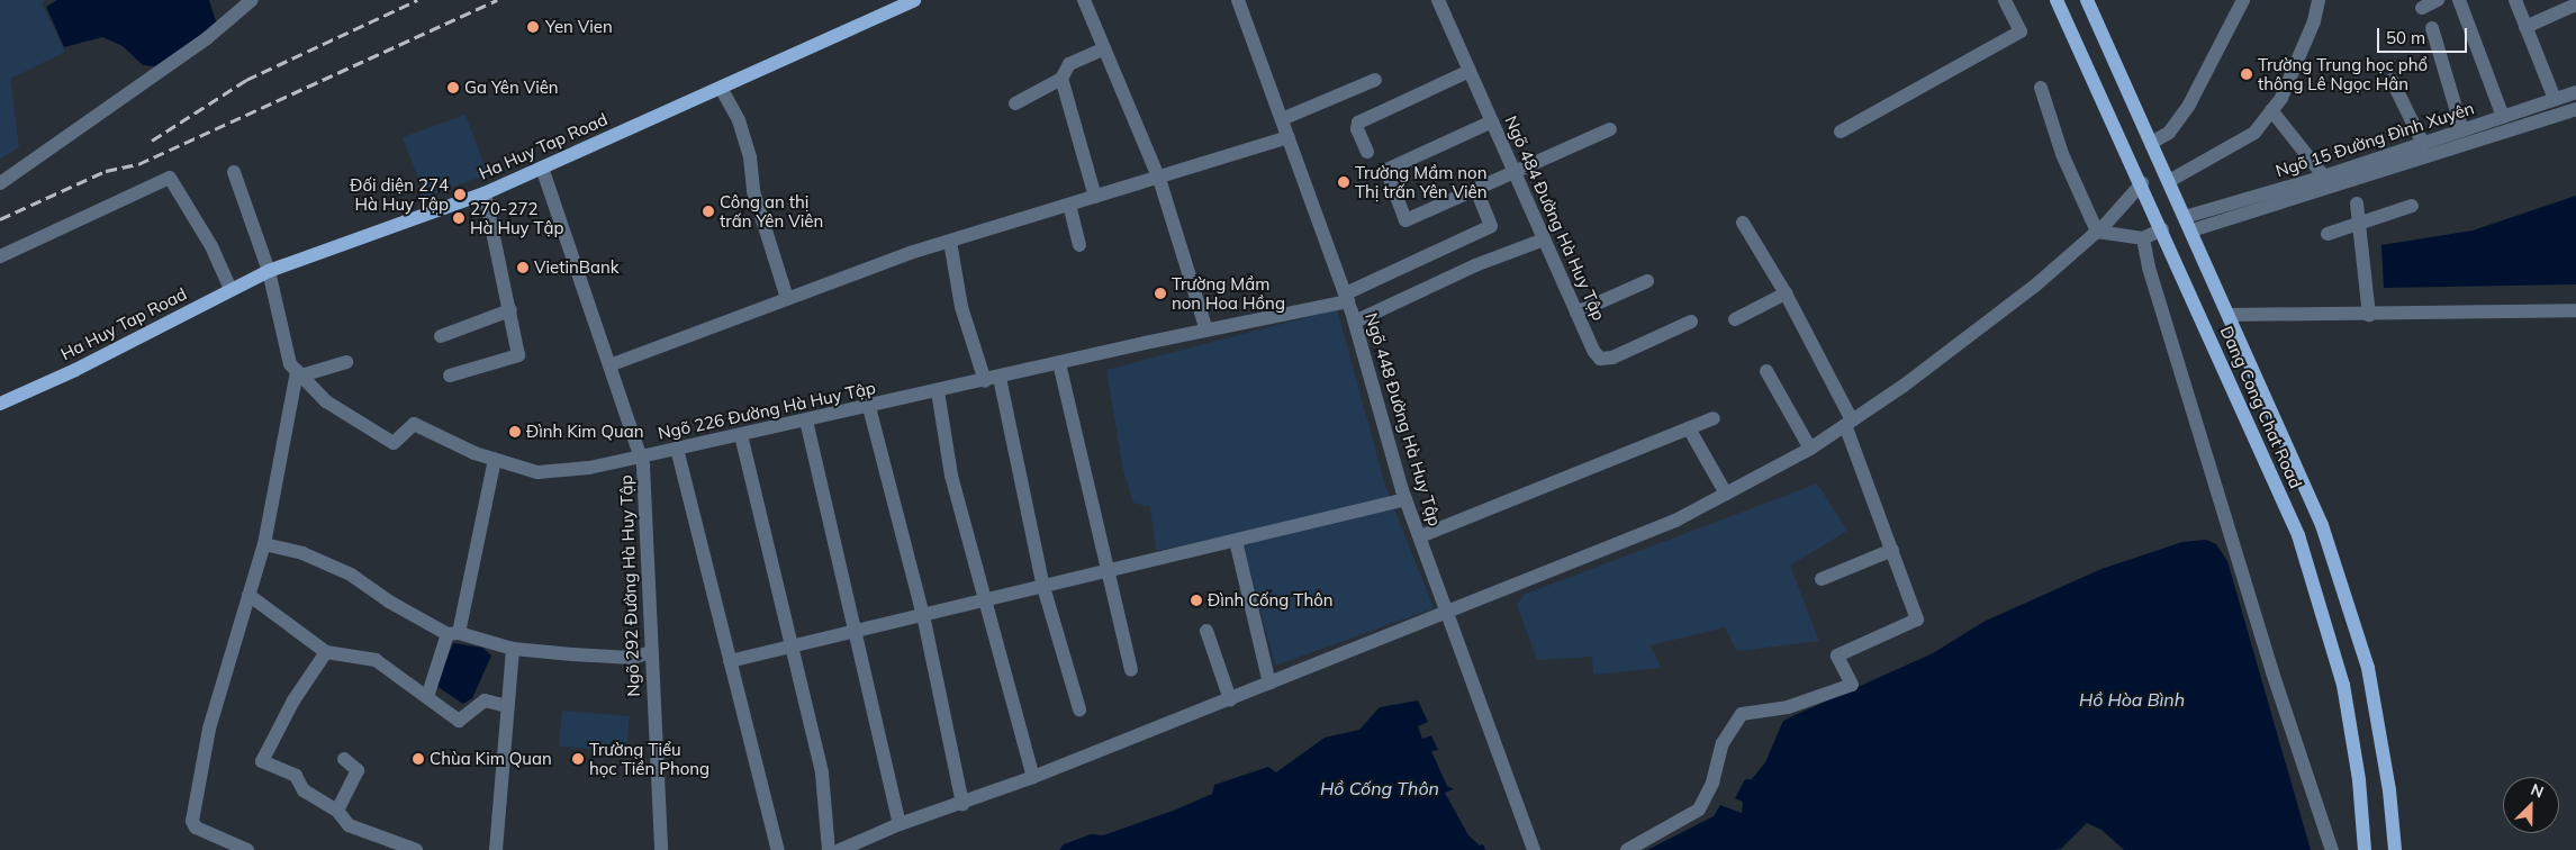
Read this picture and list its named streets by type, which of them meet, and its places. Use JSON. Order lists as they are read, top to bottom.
{
  "streets": {
    "main road": ["Ha Huy Tap Road", "Dang Cong Chat Road"],
    "street": [
      "Ngõ 15 Đường Đình Xuyên",
      "Ngõ 484 Đường Hà Huy Tập",
      "Ngõ 226 Đường Hà Huy Tập",
      "Ngõ 448 Đường Hà Huy Tập",
      "Ngõ 292 Đường Hà Huy Tập"
    ]
  },
  "crossings": [
    ["Ngõ 15 Đường Đình Xuyên", "Dang Cong Chat Road"],
    ["Ha Huy Tap Road", "Ngõ 226 Đường Hà Huy Tập"],
    ["Ha Huy Tap Road", "Ngõ 292 Đường Hà Huy Tập"],
    ["Ngõ 226 Đường Hà Huy Tập", "Ngõ 448 Đường Hà Huy Tập"],
    ["Ngõ 226 Đường Hà Huy Tập", "Ngõ 292 Đường Hà Huy Tập"]
  ],
  "water": ["Hồ Hòa Bình", "Hồ Cống Thôn"],
  "places": [
    "Yen Vien",
    "Trường Trung học phổ thông Lê Ngọc Hân",
    "Ga Yên Viên",
    "Trường Mầm non Thị trấn Yên Viên",
    "Đối diện 274 Hà Huy Tập",
    "Công an thị trấn Yên Viên",
    "270-272 Hà Huy Tập",
    "VietinBank",
    "Trường Mầm non Hoa Hồng",
    "Đình Kim Quan",
    "Đình Cống Thôn",
    "Chùa Kim Quan",
    "Trường Tiểu học Tiền Phong"
  ],
  "scale_bar": "50 m",
  "north": "top right"
}
